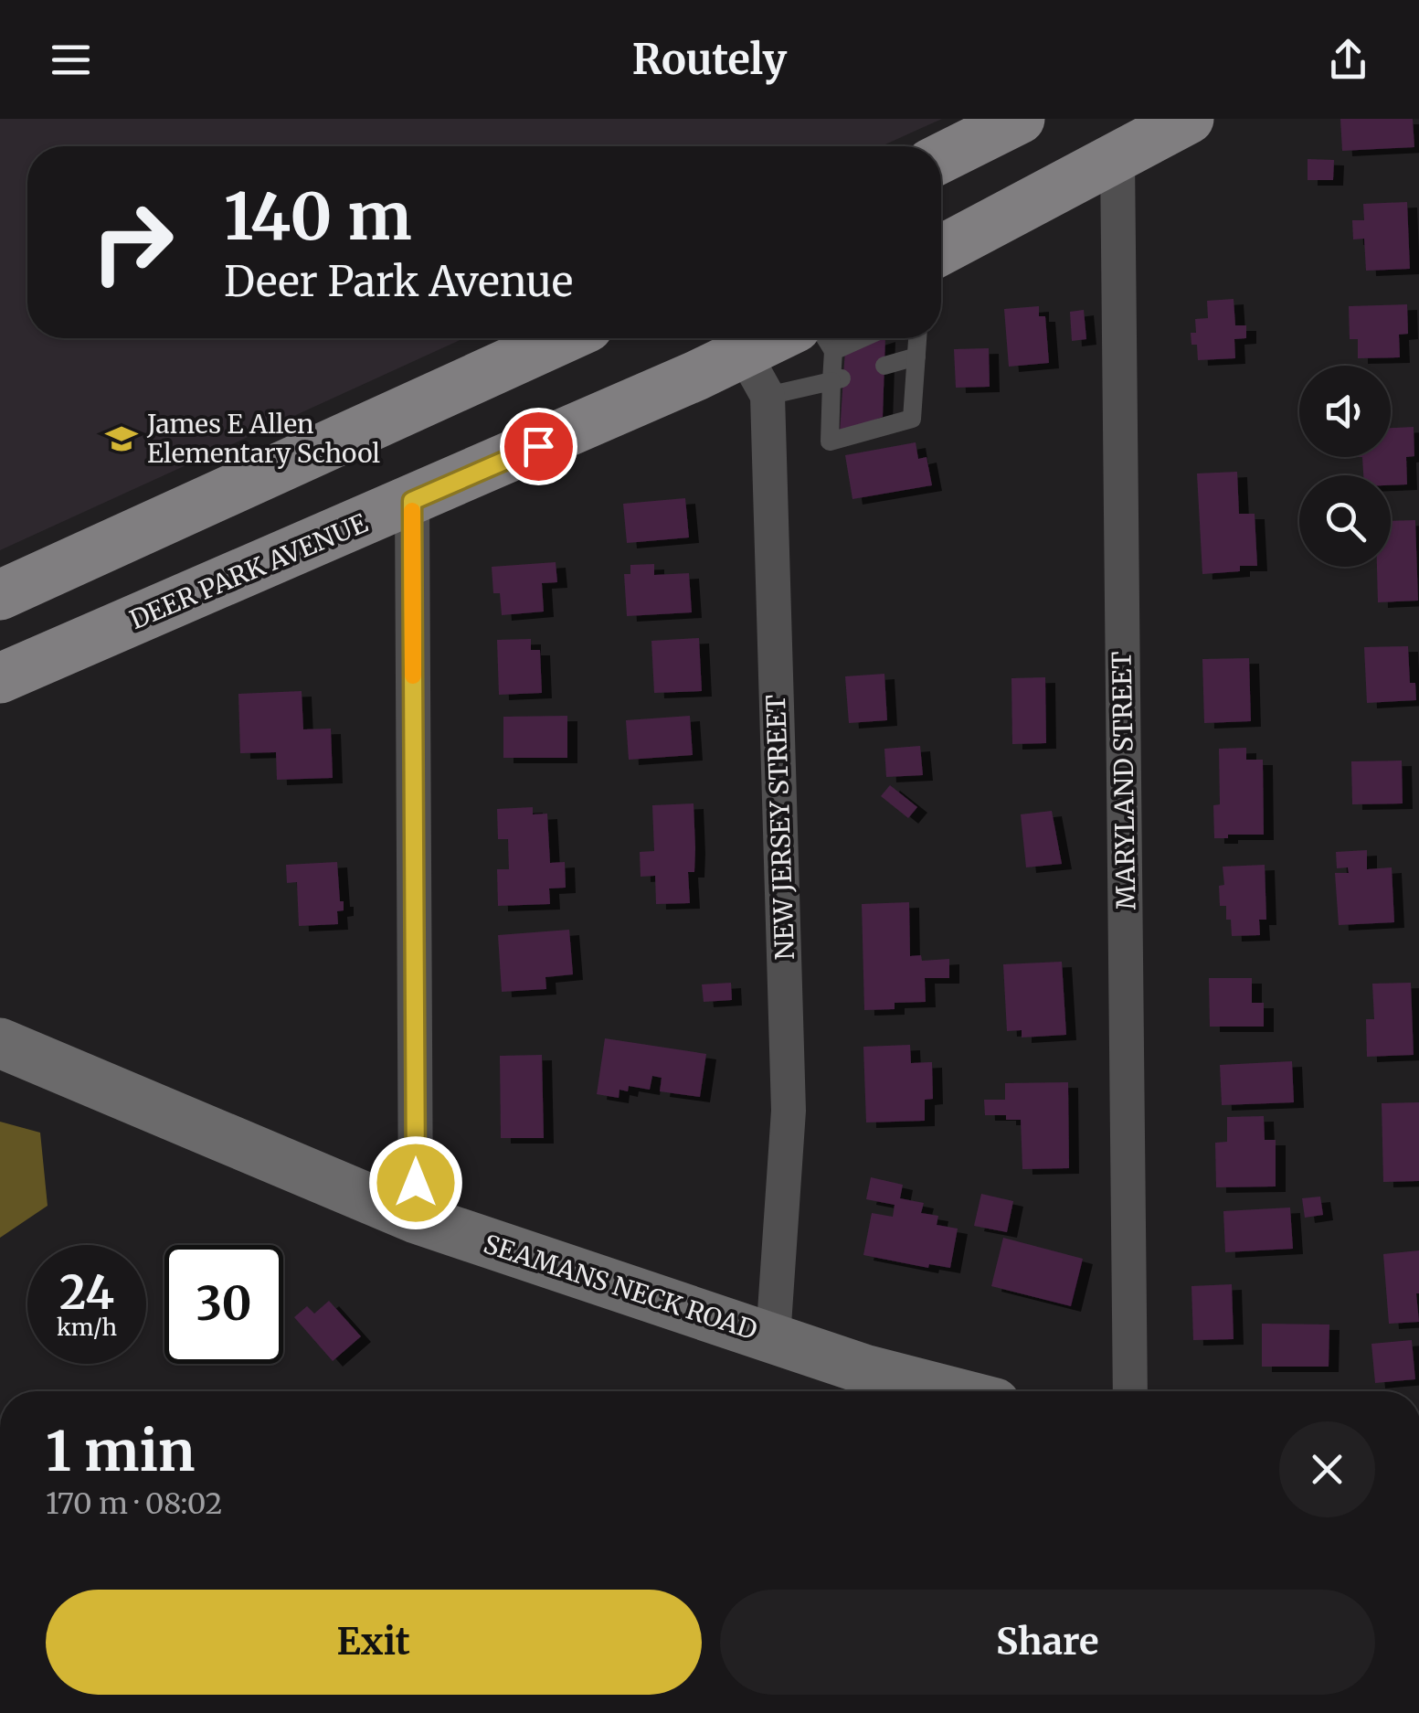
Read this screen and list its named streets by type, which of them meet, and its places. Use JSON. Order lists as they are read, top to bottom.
{
  "streets": {
    "main road": ["DEER PARK AVENUE", "SEAMANS NECK ROAD"],
    "street": ["MARYLAND STREET", "NEW JERSEY STREET"]
  },
  "crossings": [
    ["DEER PARK AVENUE", "NEW JERSEY STREET"],
    ["NEW JERSEY STREET", "SEAMANS NECK ROAD"]
  ],
  "places": {
    "school or university": ["James E Allen Elementary School"]
  },
  "page": {
    "header": "Routely",
    "turn": ["140 m", "Deer Park Avenue"],
    "speed": "24 km/h",
    "limit": "30",
    "heading": ["1 min", "170 m · 08:02"],
    "buttons": ["Exit", "Share"]
  }
}
